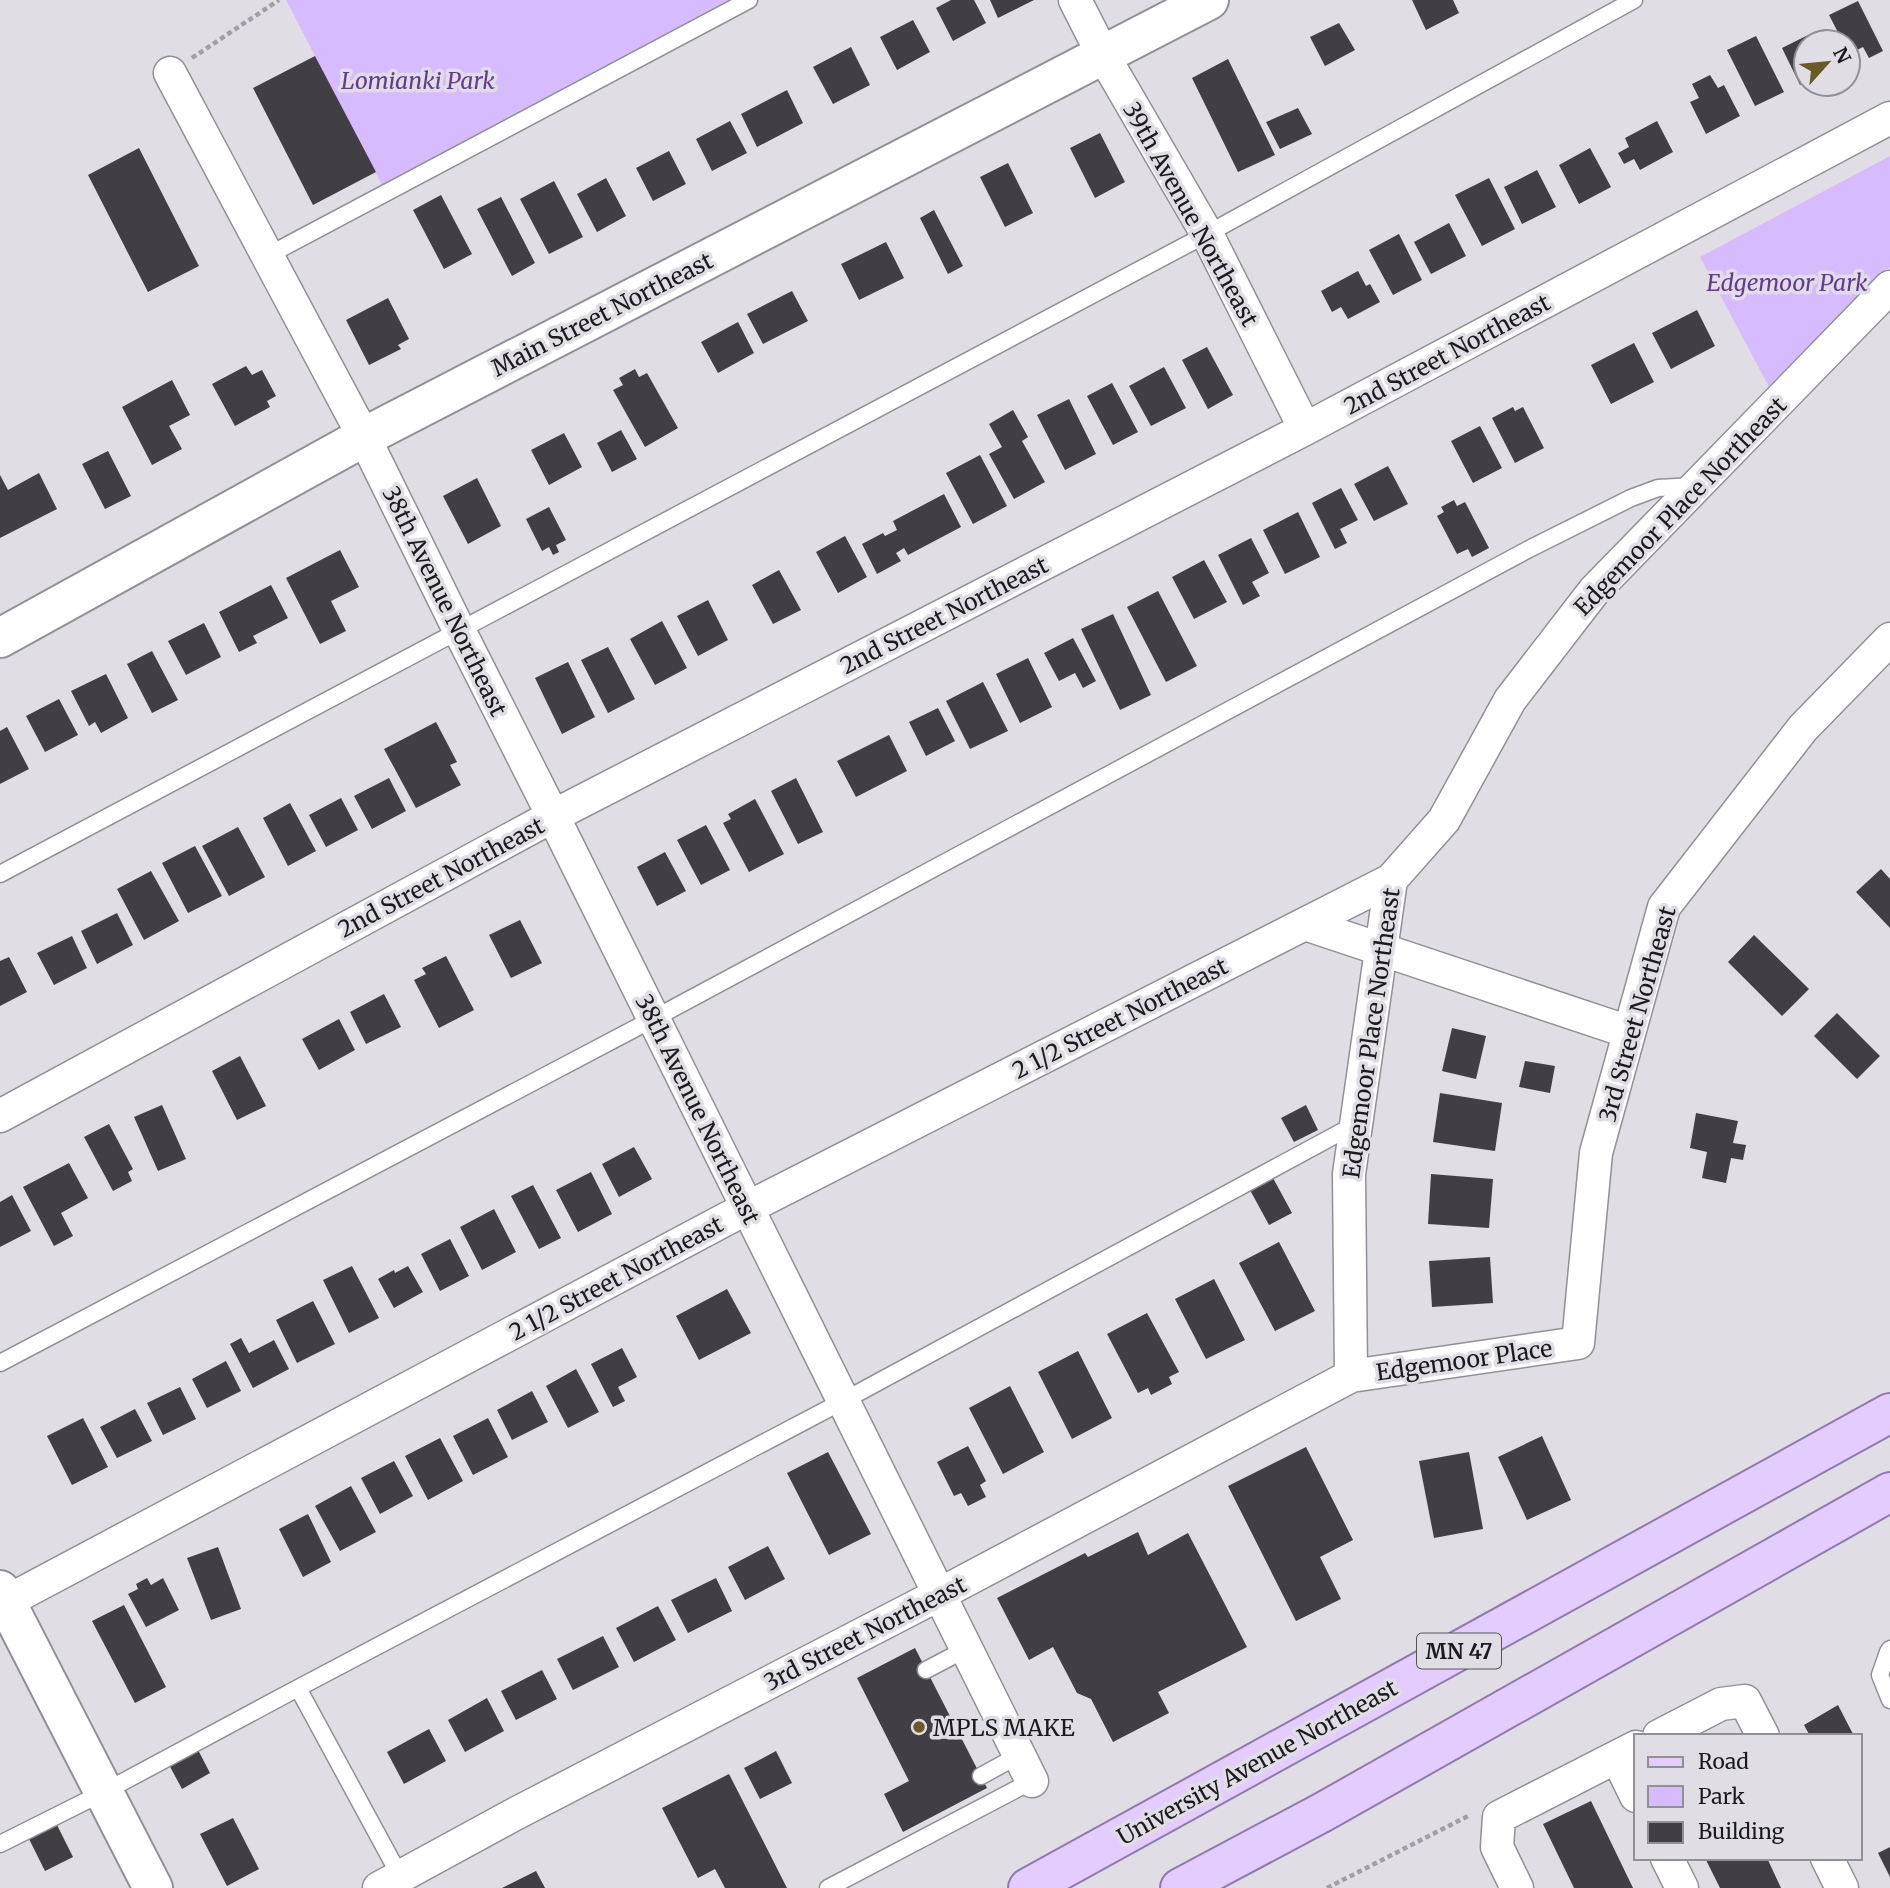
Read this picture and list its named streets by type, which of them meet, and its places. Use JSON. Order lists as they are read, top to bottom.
{
  "streets": {
    "main road": ["MN 47", "University Avenue Northeast"],
    "street": [
      "39th Avenue Northeast",
      "Main Street Northeast",
      "2nd Street Northeast",
      "Edgemoor Place Northeast",
      "38th Avenue Northeast",
      "3rd Street Northeast",
      "2 1/2 Street Northeast",
      "Edgemoor Place"
    ]
  },
  "crossings": [
    ["39th Avenue Northeast", "Main Street Northeast"],
    ["39th Avenue Northeast", "2nd Street Northeast"],
    ["Main Street Northeast", "38th Avenue Northeast"],
    ["2nd Street Northeast", "38th Avenue Northeast"],
    ["Edgemoor Place Northeast", "3rd Street Northeast"],
    ["Edgemoor Place Northeast", "2 1/2 Street Northeast"],
    ["Edgemoor Place Northeast", "Edgemoor Place"],
    ["38th Avenue Northeast", "3rd Street Northeast"],
    ["38th Avenue Northeast", "2 1/2 Street Northeast"],
    ["3rd Street Northeast", "Edgemoor Place"]
  ],
  "parks": ["Lomianki Park", "Edgemoor Park"],
  "places": ["MPLS MAKE"],
  "legend": ["Road", "Park", "Building"],
  "north": "top right"
}
